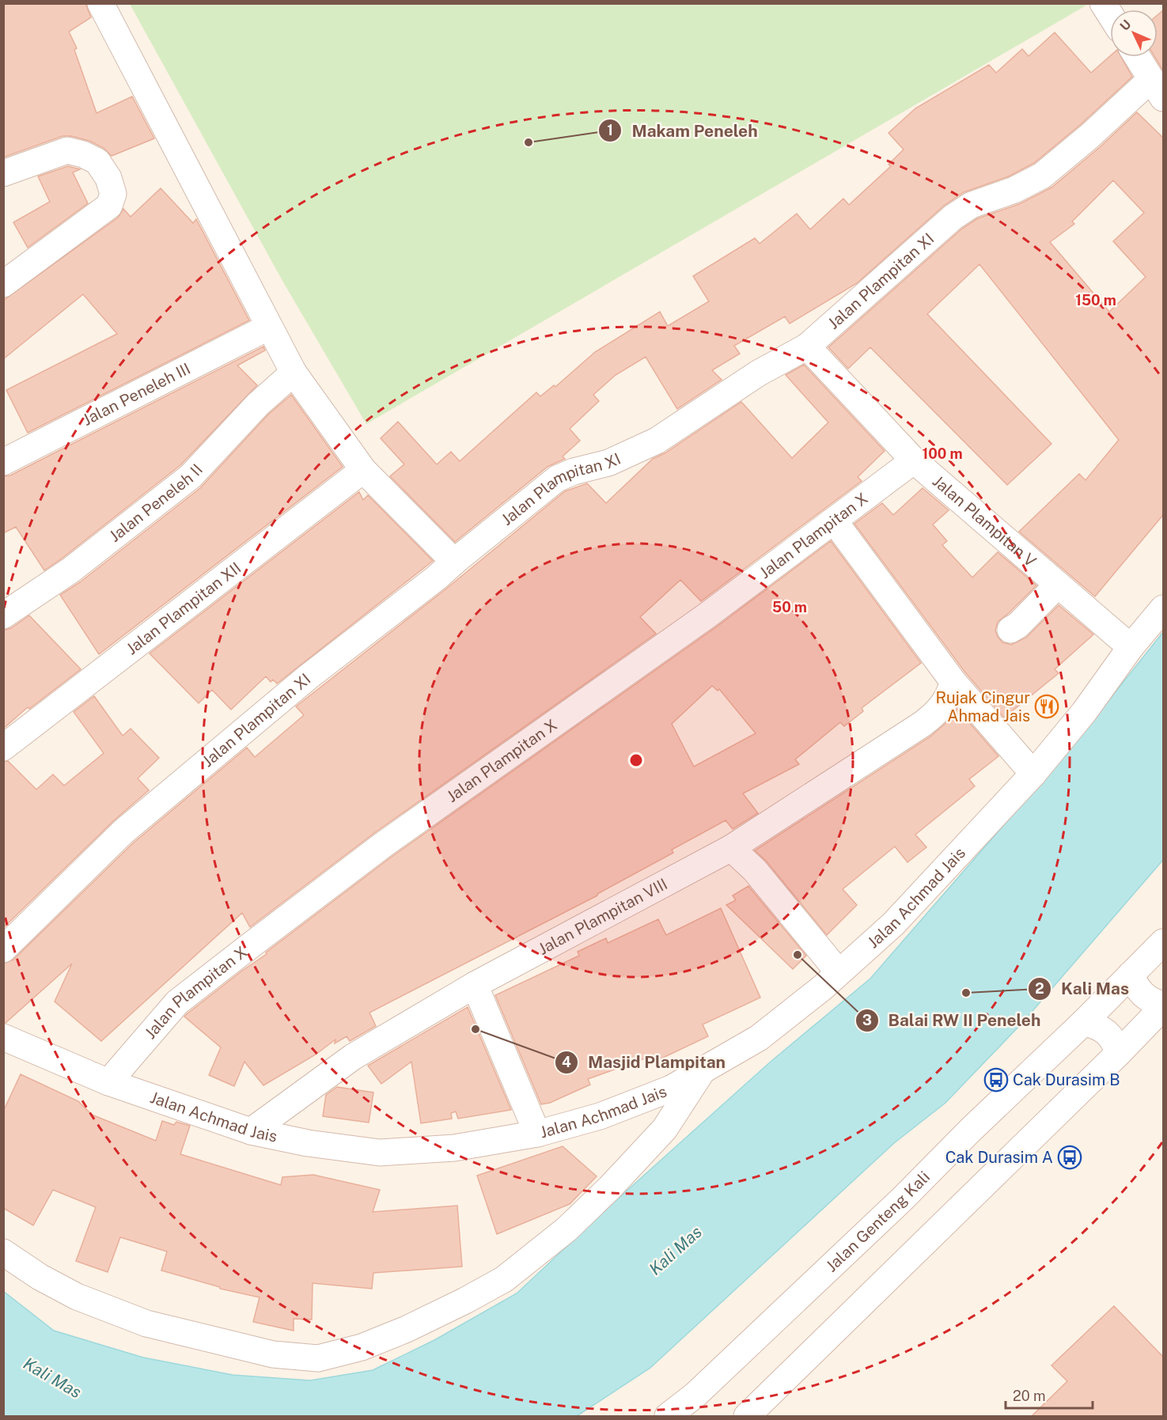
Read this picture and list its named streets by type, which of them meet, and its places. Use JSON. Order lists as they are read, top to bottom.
{
  "streets": {
    "street": [
      "Jalan Plampitan XI",
      "Jalan Peneleh III",
      "Jalan Peneleh II",
      "Jalan Plampitan V",
      "Jalan Plampitan X",
      "Jalan Plampitan XII",
      "Jalan Achmad Jais",
      "Jalan Plampitan VIII",
      "Jalan Genteng Kali"
    ]
  },
  "crossings": [
    ["Jalan Plampitan XI", "Jalan Plampitan V"],
    ["Jalan Plampitan V", "Jalan Plampitan X"],
    ["Jalan Plampitan V", "Jalan Achmad Jais"],
    ["Jalan Plampitan X", "Jalan Achmad Jais"],
    ["Jalan Achmad Jais", "Jalan Plampitan VIII"]
  ],
  "water": ["Kali Mas"],
  "places": {
    "other": [
      "Makam Peneleh",
      "Balai RW II Peneleh",
      "Kali Mas",
      "Masjid Plampitan"
    ],
    "restaurant": ["Rujak Cingur Ahmad Jais"],
    "bus stop": ["Cak Durasim B", "Cak Durasim A"]
  },
  "scale_bar": "20 m",
  "north": "top left",
  "rings": ["150 m", "100 m", "50 m"]
}
